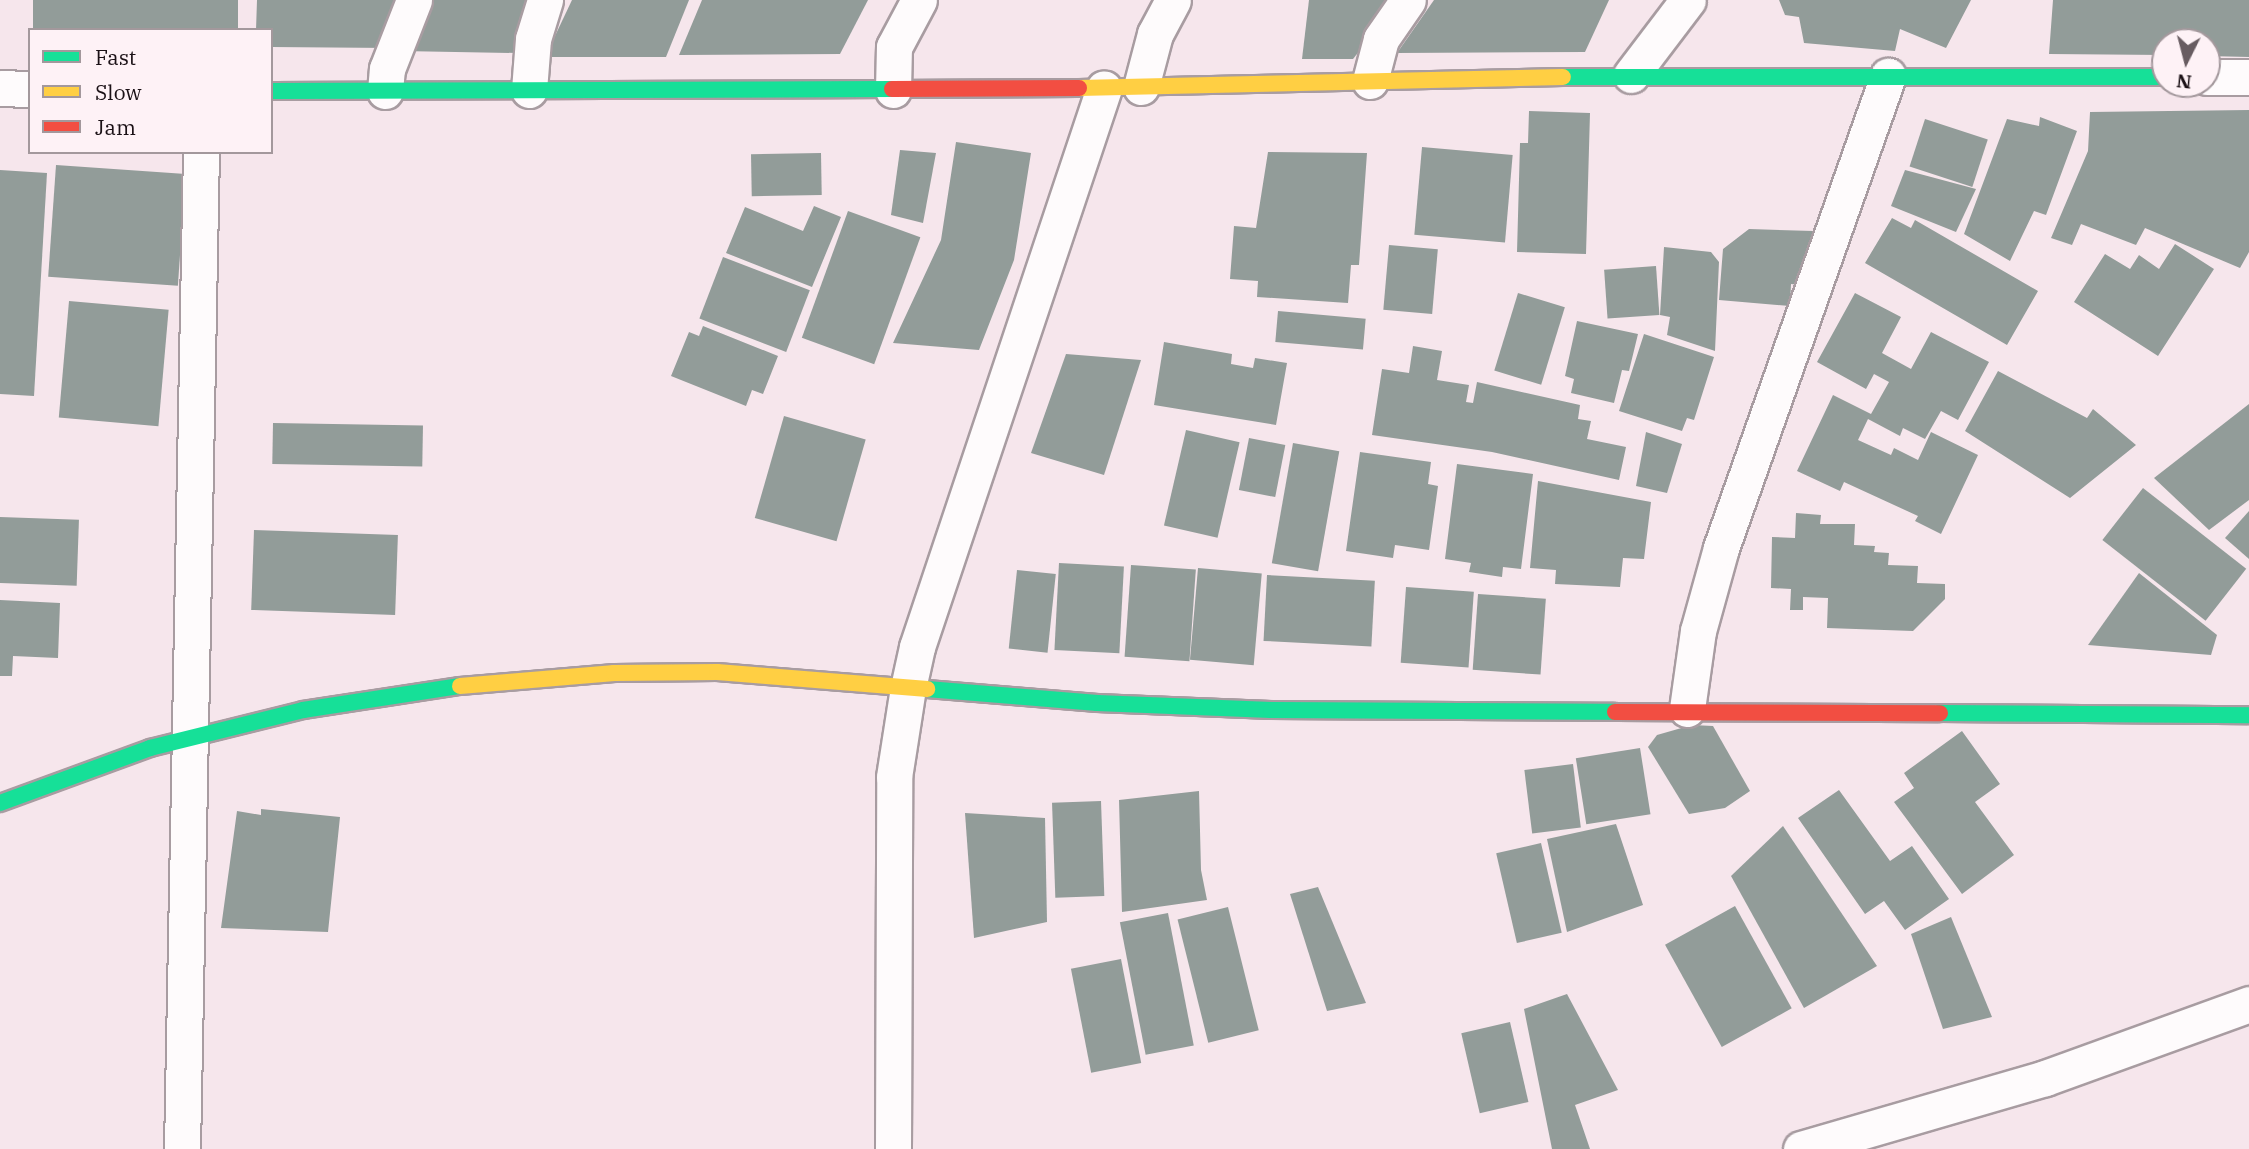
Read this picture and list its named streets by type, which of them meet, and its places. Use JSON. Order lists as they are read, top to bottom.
{
  "legend": ["Fast", "Slow", "Jam"],
  "north": "bottom"
}
